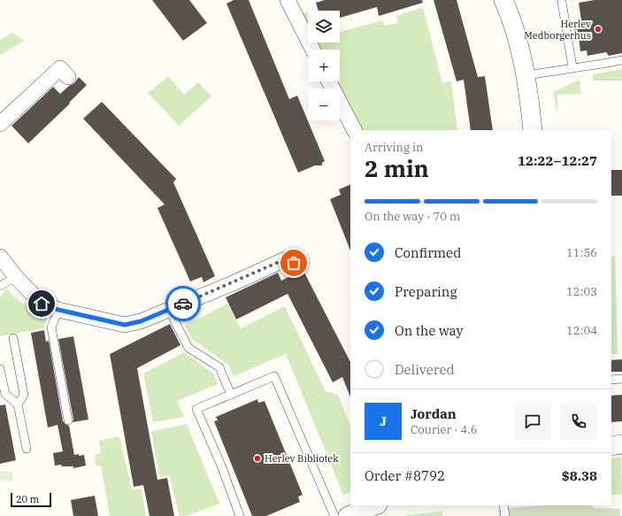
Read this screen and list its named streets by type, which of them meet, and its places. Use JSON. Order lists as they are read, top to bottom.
{
  "places": ["Herlev Medborgerhus", "Herlev Bibliotek"],
  "scale_bar": "20 m",
  "page": {
    "map_buttons": ["+", "−"],
    "heading": ["2 min", "Arriving in", "12:22–12:27"],
    "panel": [
      "Jordan",
      "Courier · 4.6",
      "Order #8792",
      "$8.38"
    ],
    "bar": "On the way · 70 m",
    "list": [
      ["Confirmed", "11:56"],
      ["Preparing", "12:03"],
      ["On the way", "12:04"],
      "Delivered"
    ],
    "round": "J",
    "scale": "20 m"
  }
}
